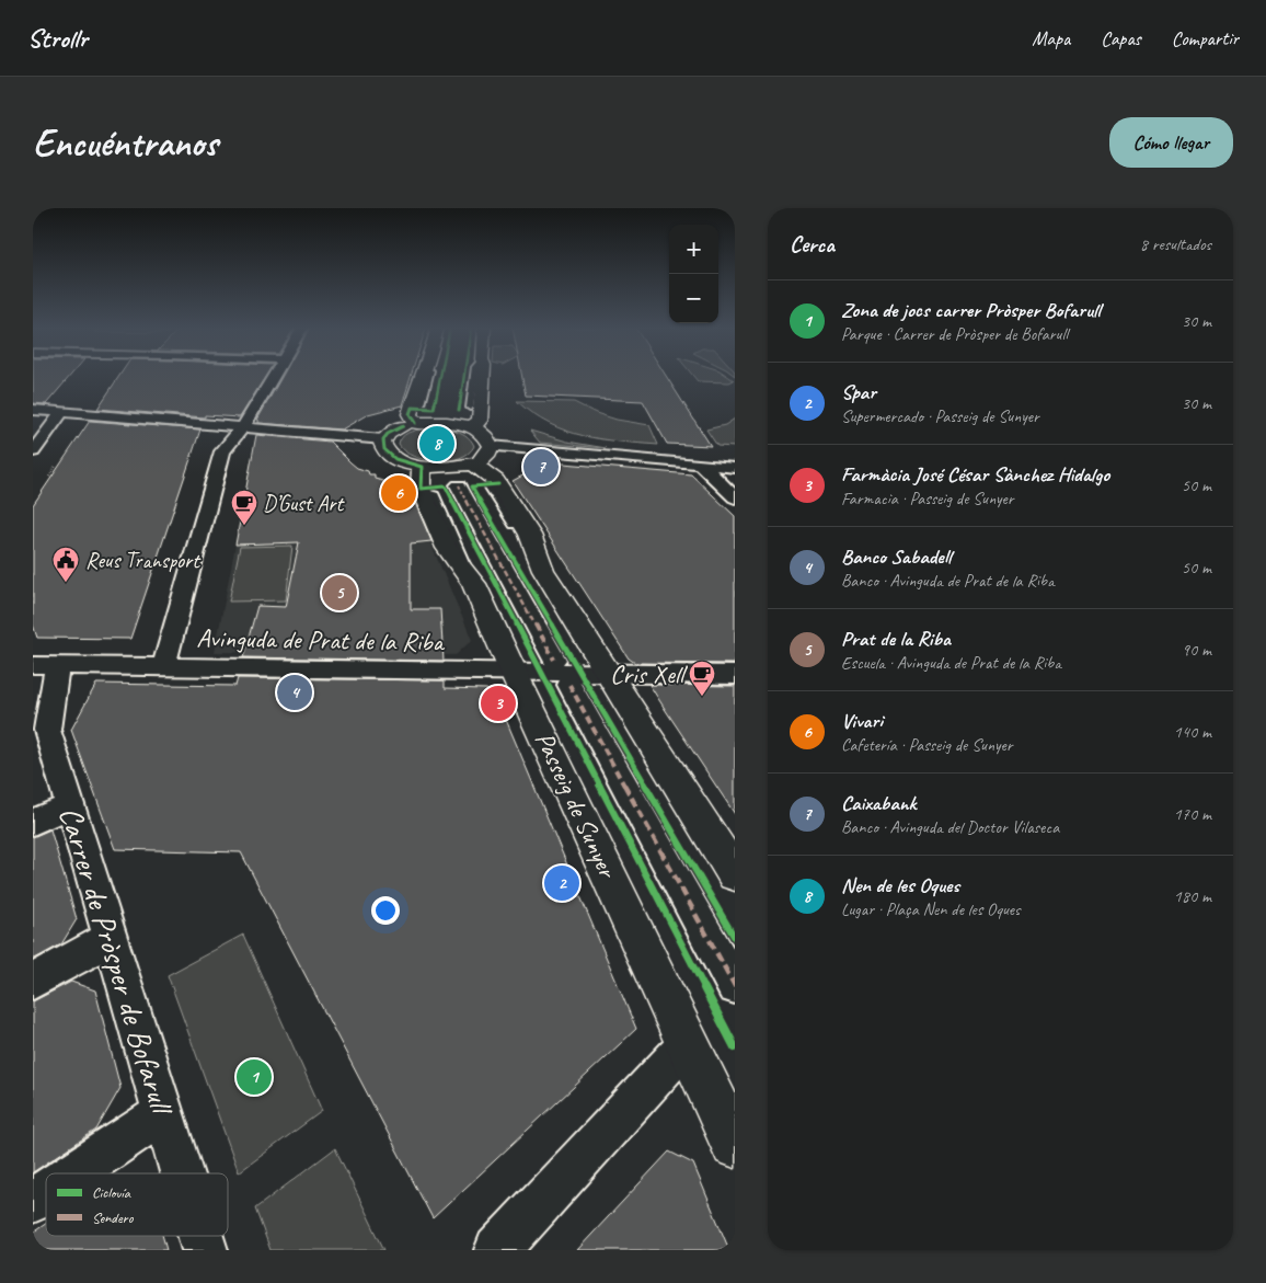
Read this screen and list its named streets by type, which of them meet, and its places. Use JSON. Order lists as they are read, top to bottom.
{
  "streets": {
    "street": ["Avinguda de Prat de la Riba", "Passeig de Sunyer", "Carrer de Pròsper de Bofarull"]
  },
  "crossings": [
    ["Avinguda de Prat de la Riba", "Passeig de Sunyer"],
    ["Avinguda de Prat de la Riba", "Carrer de Pròsper de Bofarull"]
  ],
  "places": {
    "cafe": ["D’Gust Art", "Cris Xell"],
    "public building": ["Reus Transport"]
  },
  "legend": ["Ciclovía", "Sendero"],
  "page": {
    "header": "Strollr",
    "nav": ["Mapa", "Capas", "Compartir"],
    "buttons": "Cómo llegar",
    "title": "Encuéntranos",
    "heading": ["Cerca", "8 resultados"],
    "map_buttons": ["+", "−"],
    "list": [
      {
        "mark": "1",
        "name": "Zona de jocs carrer Pròsper Bofarull",
        "note": "Parque · Carrer de Pròsper de Bofarull",
        "value": "30 m"
      },
      {
        "mark": "2",
        "name": "Spar",
        "note": "Supermercado · Passeig de Sunyer",
        "value": "30 m"
      },
      {
        "mark": "3",
        "name": "Farmàcia José César Sànchez Hidalgo",
        "note": "Farmacia · Passeig de Sunyer",
        "value": "50 m"
      },
      {
        "mark": "4",
        "name": "Banco Sabadell",
        "note": "Banco · Avinguda de Prat de la Riba",
        "value": "50 m"
      },
      {
        "mark": "5",
        "name": "Prat de la Riba",
        "note": "Escuela · Avinguda de Prat de la Riba",
        "value": "90 m"
      },
      {
        "mark": "6",
        "name": "Vivari",
        "note": "Cafetería · Passeig de Sunyer",
        "value": "140 m"
      },
      {
        "mark": "7",
        "name": "Caixabank",
        "note": "Banco · Avinguda del Doctor Vilaseca",
        "value": "170 m"
      },
      {
        "mark": "8",
        "name": "Nen de les Oques",
        "note": "Lugar · Plaça Nen de les Oques",
        "value": "180 m"
      }
    ],
    "pins": [
      "8",
      "7",
      "6",
      "5",
      "4",
      "3",
      "2",
      "1"
    ]
  }
}
